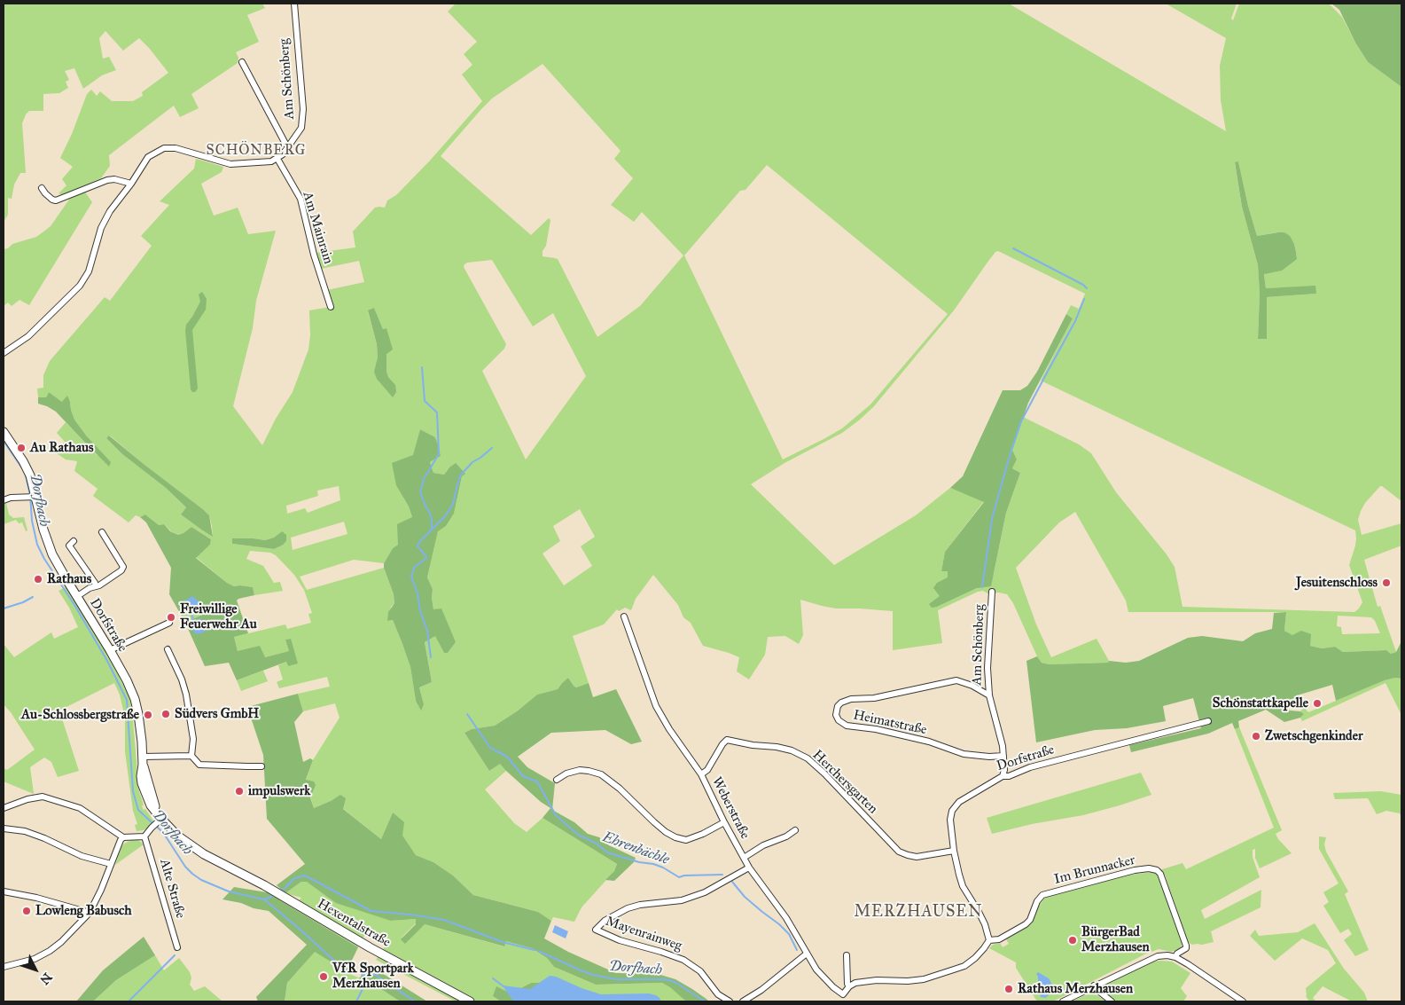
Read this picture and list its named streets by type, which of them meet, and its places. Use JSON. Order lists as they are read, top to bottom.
{
  "streets": {
    "main road": ["Dorfstraße", "Hexentalstraße"],
    "street": [
      "Am Schönberg",
      "Am Mainrain",
      "Heimatstraße",
      "Herchersgarten",
      "Weberstraße",
      "Im Brunnacker",
      "Alte Straße",
      "Mayenrainweg"
    ]
  },
  "crossings": [
    ["Am Schönberg", "Am Mainrain"],
    ["Am Schönberg", "Dorfstraße"],
    ["Am Schönberg", "Heimatstraße"],
    ["Dorfstraße", "Herchersgarten"],
    ["Dorfstraße", "Im Brunnacker"],
    ["Dorfstraße", "Hexentalstraße"],
    ["Herchersgarten", "Weberstraße"],
    ["Weberstraße", "Mayenrainweg"]
  ],
  "districts": ["SCHÖNBERG", "MERZHAUSEN"],
  "water": ["Dorfbach", "Ehrenbächle"],
  "places": [
    "Au Rathaus",
    "Rathaus",
    "Jesuitenschloss",
    "Freiwillige Feuerwehr Au",
    "Schönstattkapelle",
    "Südvers GmbH",
    "Au-Schlossbergstraße",
    "Zwetschgenkinder",
    "impulswerk",
    "Lowleng Babusch",
    "BürgerBad Merzhausen",
    "VfR Sportpark Merzhausen",
    "Rathaus Merzhausen"
  ],
  "north": "bottom right"
}
